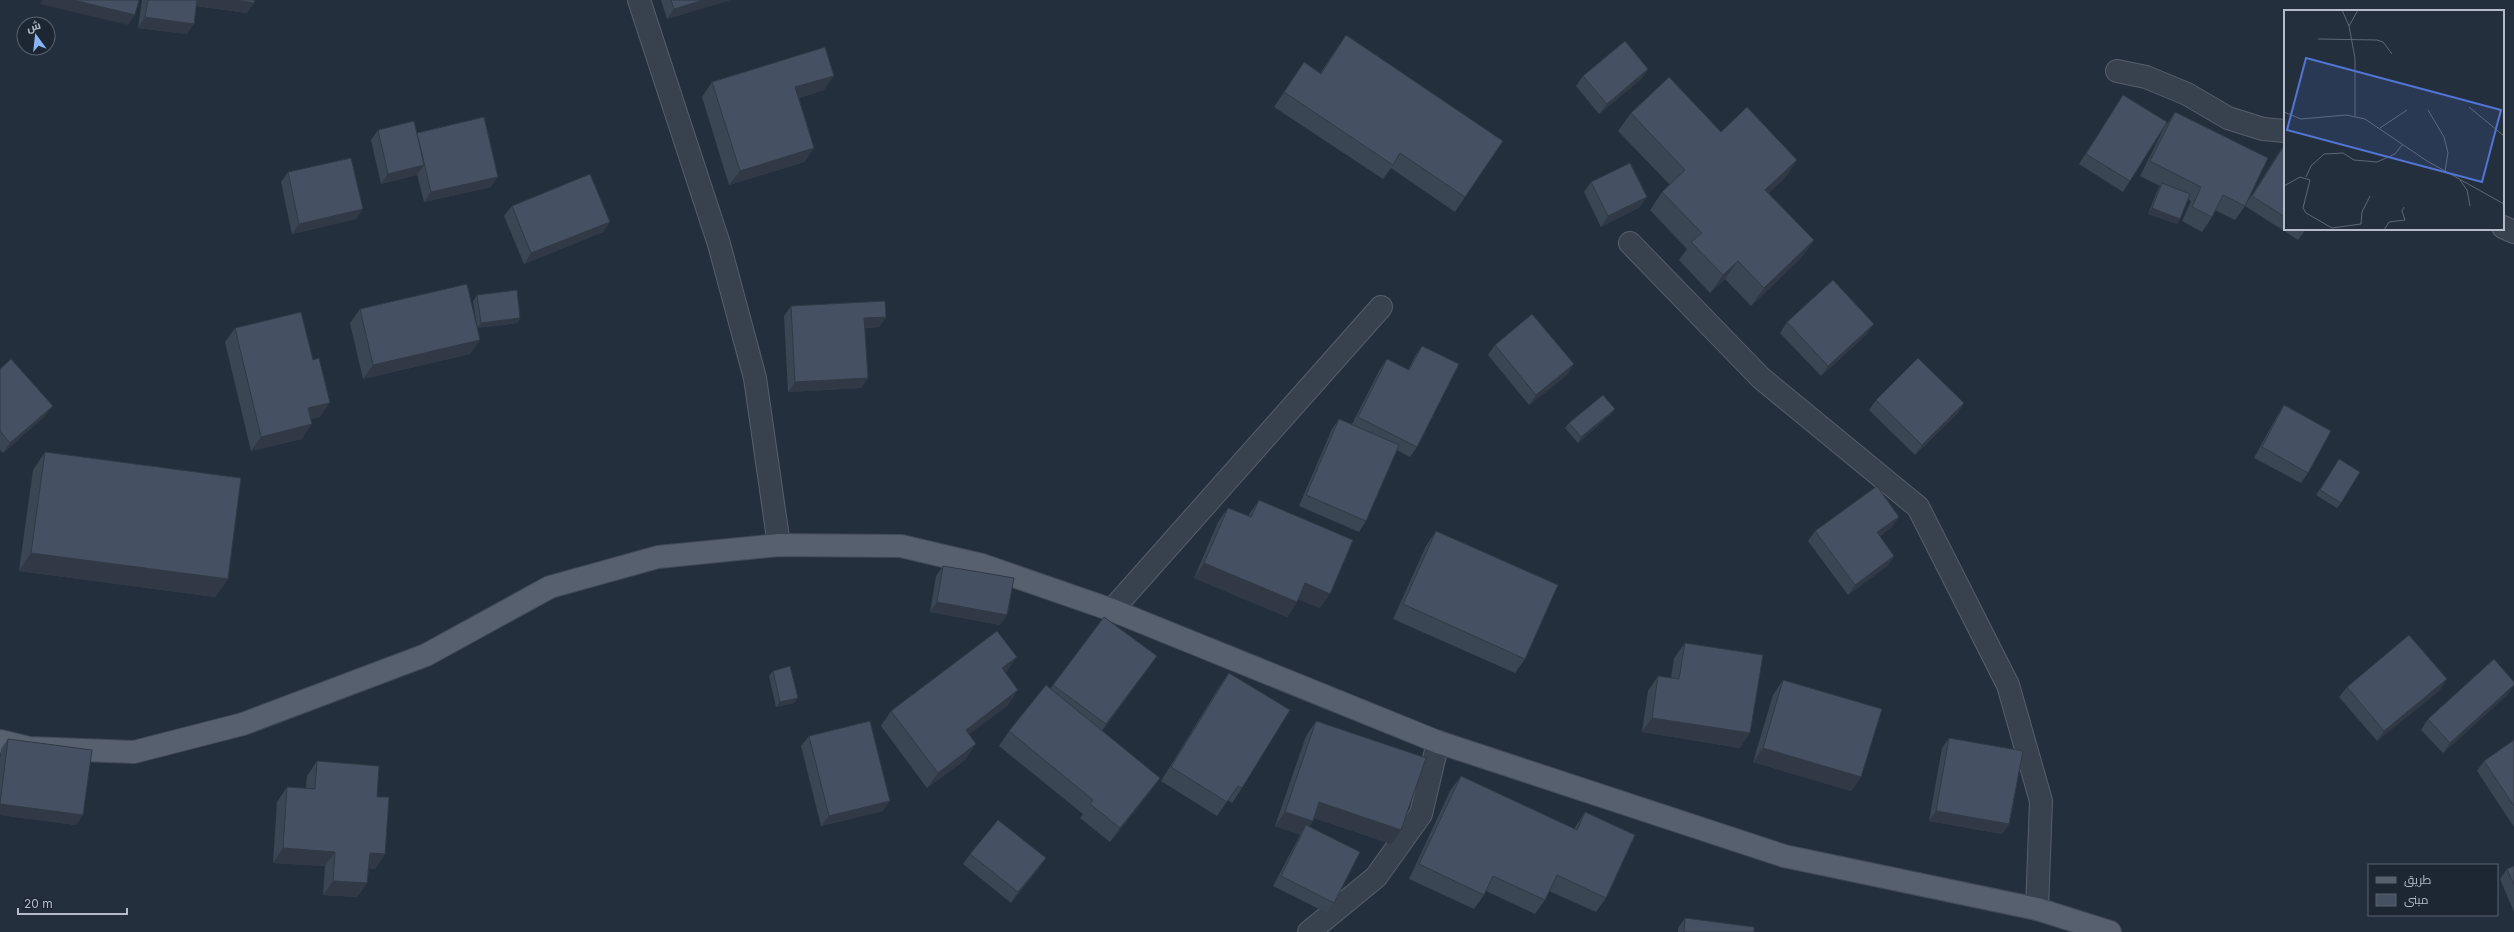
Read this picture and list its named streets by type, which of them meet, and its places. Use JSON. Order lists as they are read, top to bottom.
{
  "legend": ["طريق", "مبنى"],
  "scale_bar": "20 m",
  "north": "top"
}
